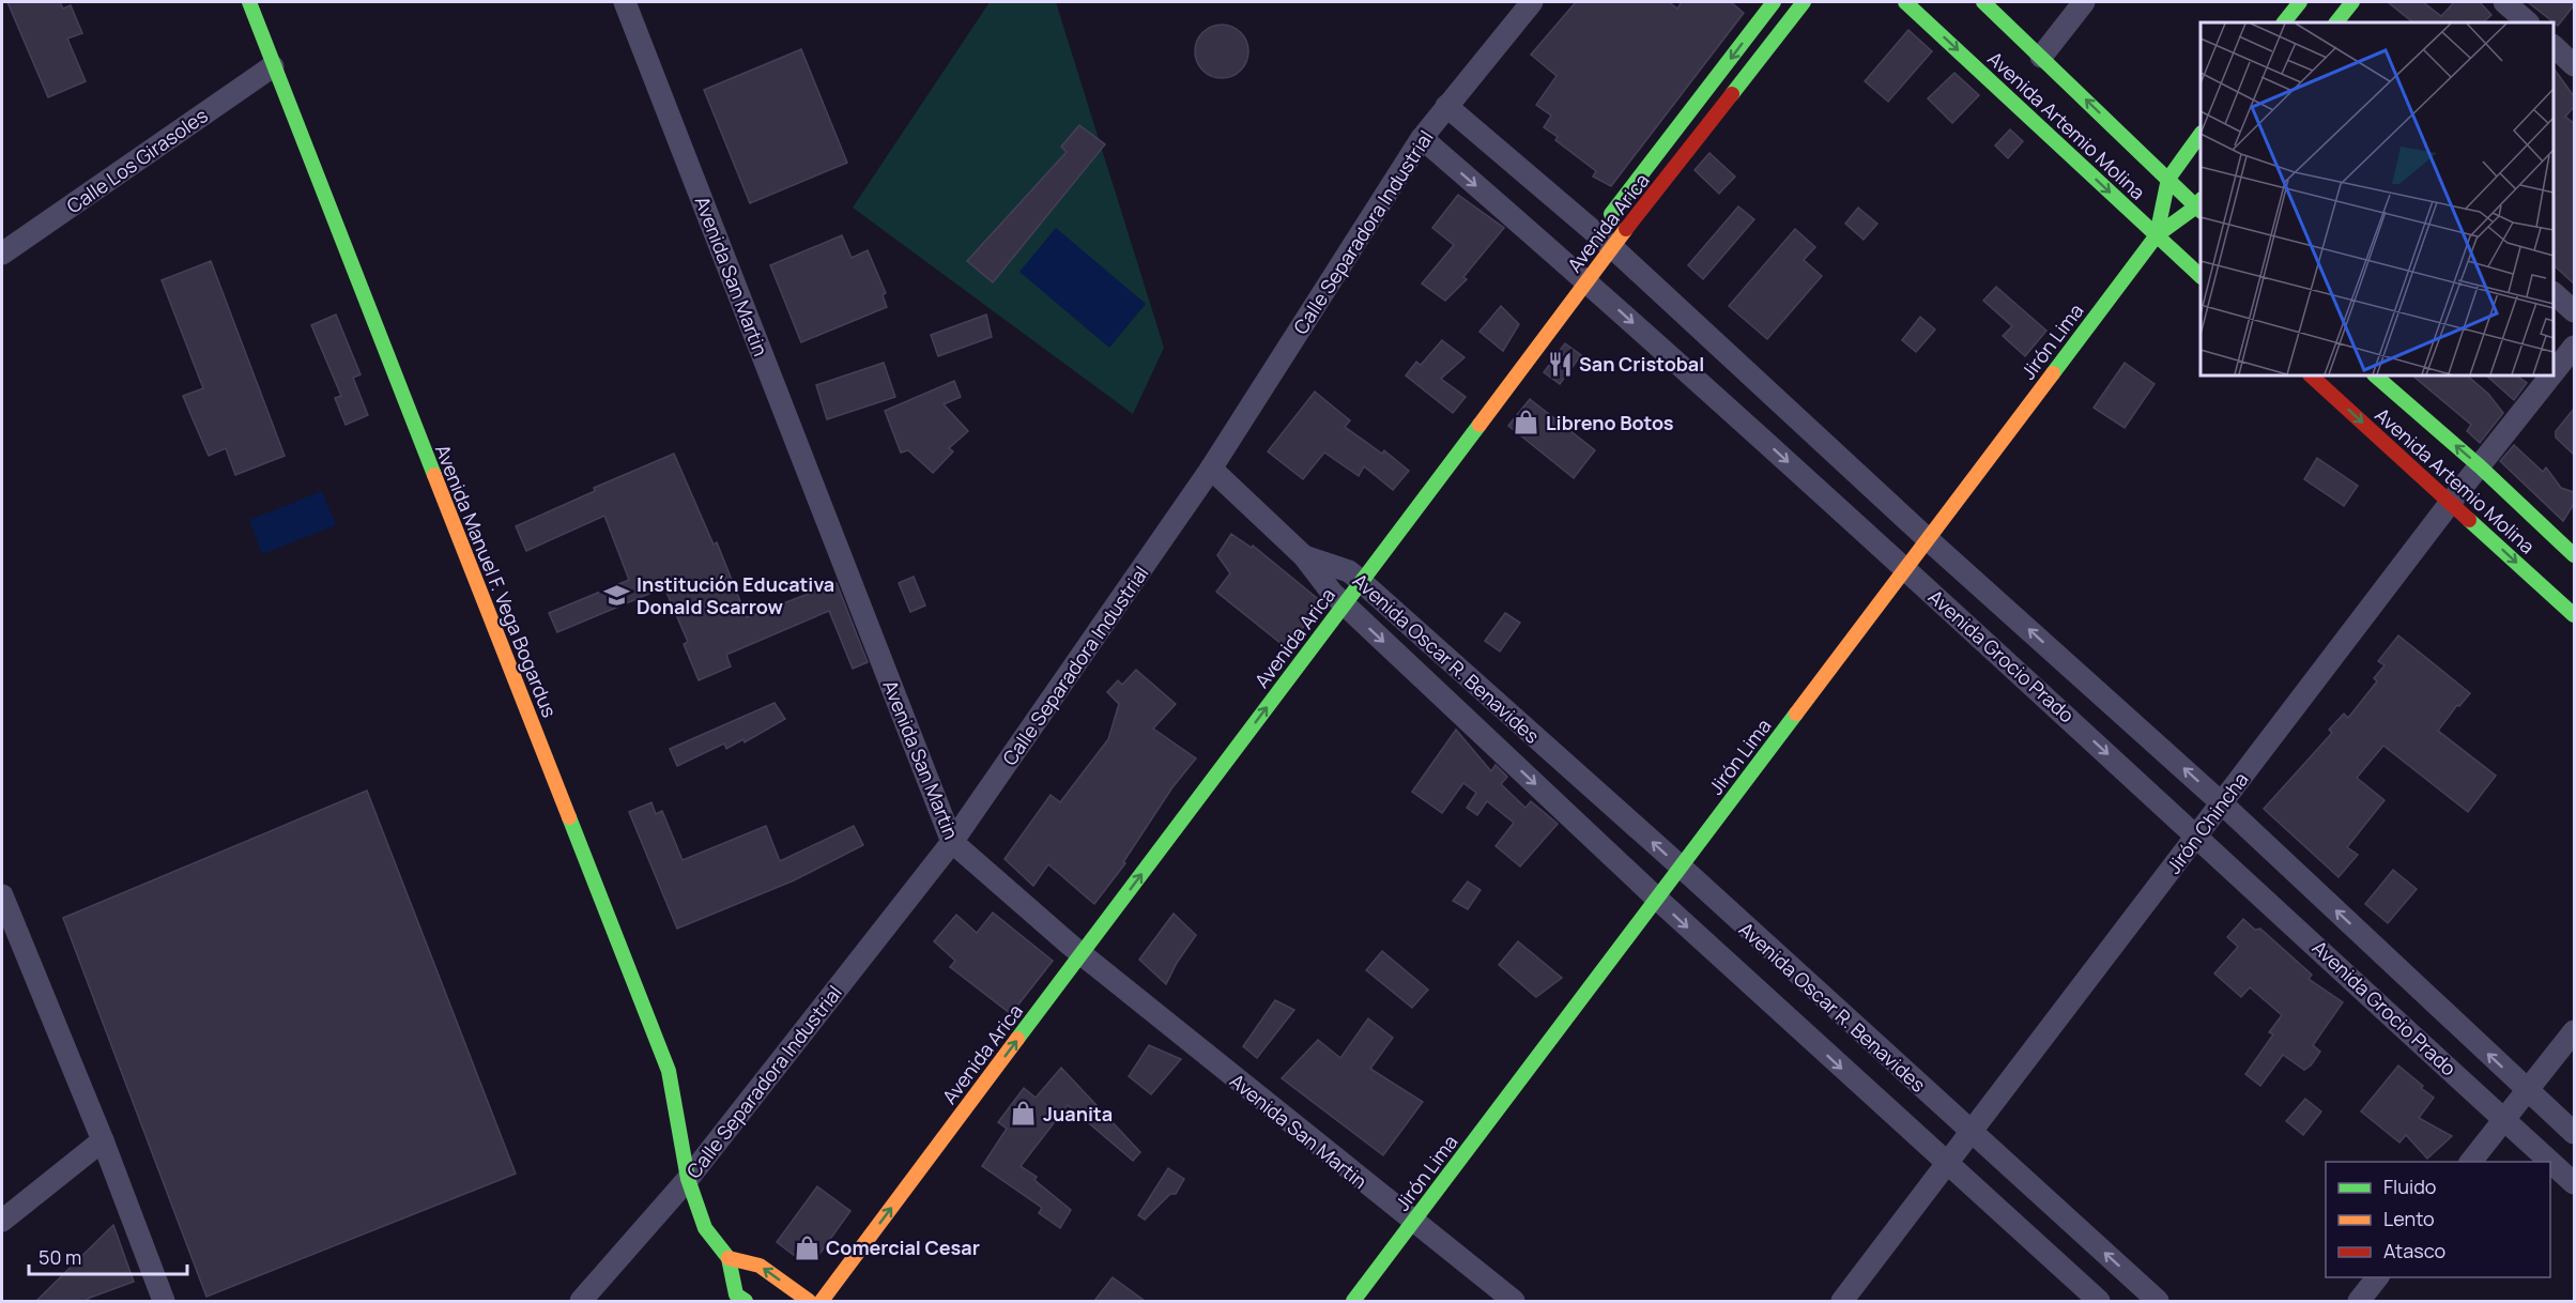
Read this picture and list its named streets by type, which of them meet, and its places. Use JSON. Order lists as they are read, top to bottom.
{
  "streets": {
    "street": [
      "Avenida Artemio Molina",
      "Calle Los Girasoles",
      "Avenida Arica",
      "Calle Separadora Industrial",
      "Avenida San Martin",
      "Jirón Lima",
      "Avenida Manuel F. Vega Bogardus",
      "Avenida Grocio Prado",
      "Avenida Oscar R. Benavides",
      "Jirón Chincha"
    ]
  },
  "crossings": [
    ["Avenida Artemio Molina", "Jirón Lima"],
    ["Avenida Artemio Molina", "Jirón Chincha"],
    ["Calle Los Girasoles", "Avenida Manuel F. Vega Bogardus"],
    ["Avenida Arica", "Avenida San Martin"],
    ["Avenida Arica", "Avenida Grocio Prado"],
    ["Avenida Arica", "Avenida Oscar R. Benavides"],
    ["Calle Separadora Industrial", "Avenida San Martin"],
    ["Calle Separadora Industrial", "Avenida Manuel F. Vega Bogardus"],
    ["Calle Separadora Industrial", "Avenida Grocio Prado"],
    ["Avenida San Martin", "Jirón Lima"],
    ["Jirón Lima", "Avenida Grocio Prado"],
    ["Jirón Lima", "Avenida Oscar R. Benavides"],
    ["Avenida Grocio Prado", "Jirón Chincha"],
    ["Avenida Oscar R. Benavides", "Jirón Chincha"]
  ],
  "places": {
    "restaurant": ["San Cristobal"],
    "shop": ["Libreno Botos", "Juanita", "Comercial Cesar"],
    "school or university": ["Institución Educativa Donald Scarrow"]
  },
  "legend": ["Fluido", "Lento", "Atasco"],
  "scale_bar": "50 m"
}
